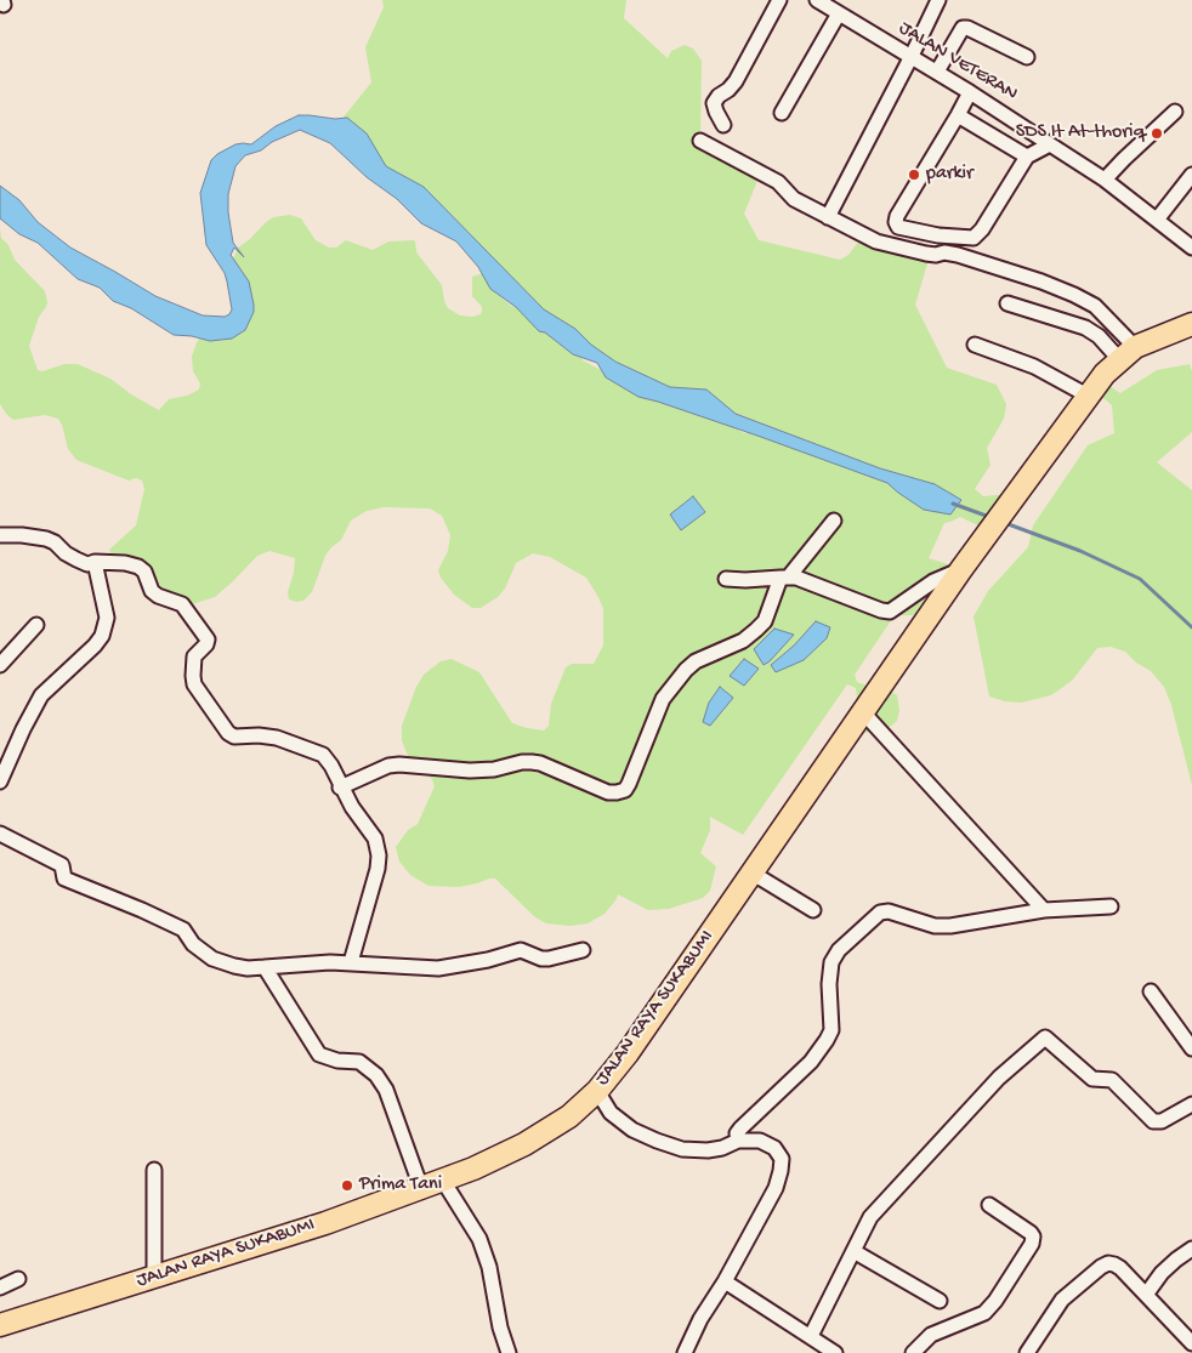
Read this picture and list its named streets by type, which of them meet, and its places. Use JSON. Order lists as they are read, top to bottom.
{
  "streets": {
    "highway": ["JALAN RAYA SUKABUMI"],
    "street": ["JALAN VETERAN"]
  },
  "places": ["SDS It At-thoriq", "parkir", "Prima Tani"]
}
